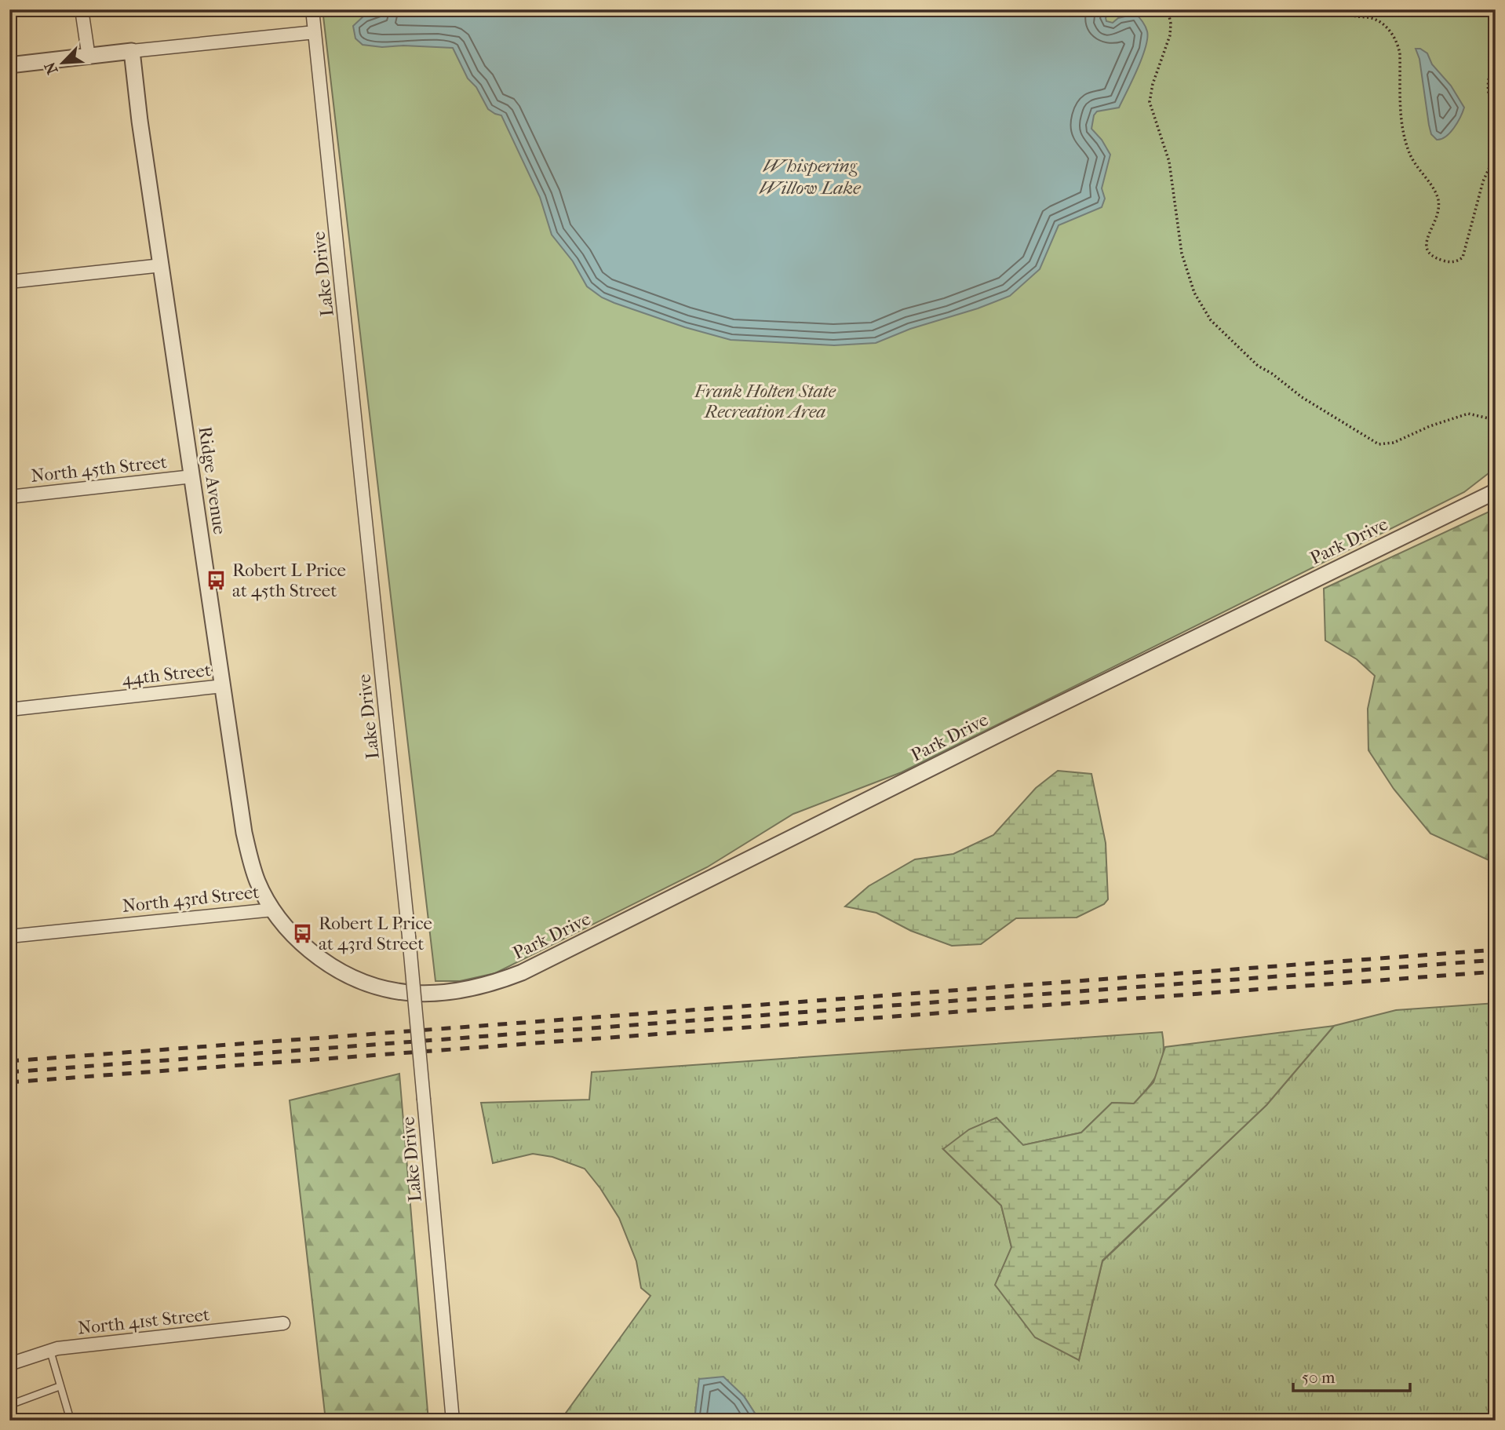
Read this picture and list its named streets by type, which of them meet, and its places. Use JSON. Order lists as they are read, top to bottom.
{
  "streets": {
    "street": [
      "Lake Drive",
      "North 45th Street",
      "Ridge Avenue",
      "Park Drive",
      "44th Street",
      "North 43rd Street",
      "North 41st Street"
    ]
  },
  "crossings": [
    ["North 45th Street", "Ridge Avenue"],
    ["Ridge Avenue", "44th Street"],
    ["Ridge Avenue", "North 43rd Street"],
    ["Park Drive", "North 43rd Street"]
  ],
  "water": ["Whispering Willow Lake"],
  "parks": ["Frank Holten State Recreation Area"],
  "places": {
    "bus stop": ["Robert L Price at 45th Street", "Robert L Price at 43rd Street"]
  },
  "scale_bar": "50 m",
  "north": "bottom left"
}
